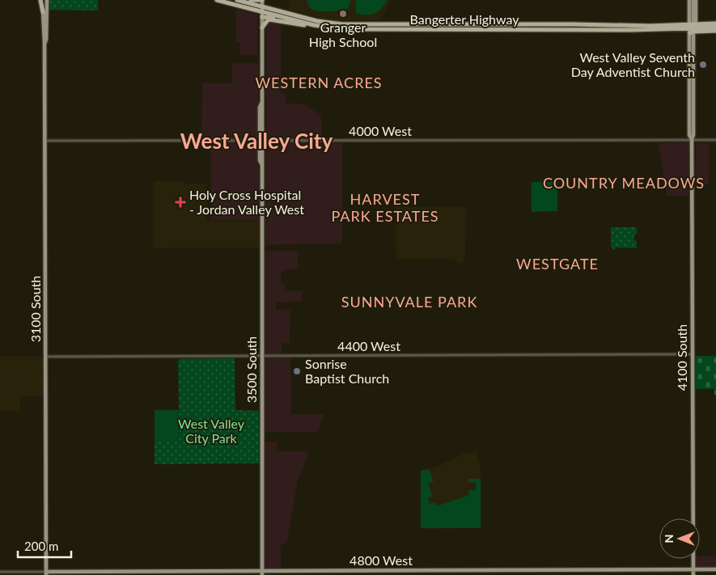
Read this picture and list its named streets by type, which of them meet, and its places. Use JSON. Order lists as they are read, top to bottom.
{
  "streets": {
    "highway": ["Bangerter Highway"],
    "main road": [
      "3100 South",
      "4100 South",
      "3500 South",
      "4800 West"
    ],
    "street": ["4000 West", "4400 West"]
  },
  "crossings": [
    ["Bangerter Highway", "4100 South"],
    ["Bangerter Highway", "3500 South"],
    ["4000 West", "3100 South"],
    ["4000 West", "4100 South"],
    ["4000 West", "3500 South"],
    ["3100 South", "4400 West"],
    ["3100 South", "4800 West"],
    ["4400 West", "4100 South"],
    ["4400 West", "3500 South"],
    ["4100 South", "4800 West"],
    ["3500 South", "4800 West"]
  ],
  "districts": [
    "WESTERN ACRES",
    "West Valley City",
    "COUNTRY MEADOWS",
    "HARVEST PARK ESTATES",
    "WESTGATE",
    "SUNNYVALE PARK"
  ],
  "parks": ["West Valley City Park"],
  "places": {
    "other": ["Granger High School", "West Valley Seventh Day Adventist Church", "Sonrise Baptist Church"],
    "health": ["Holy Cross Hospital - Jordan Valley West"]
  },
  "scale_bar": "200 m",
  "north": "left"
}
